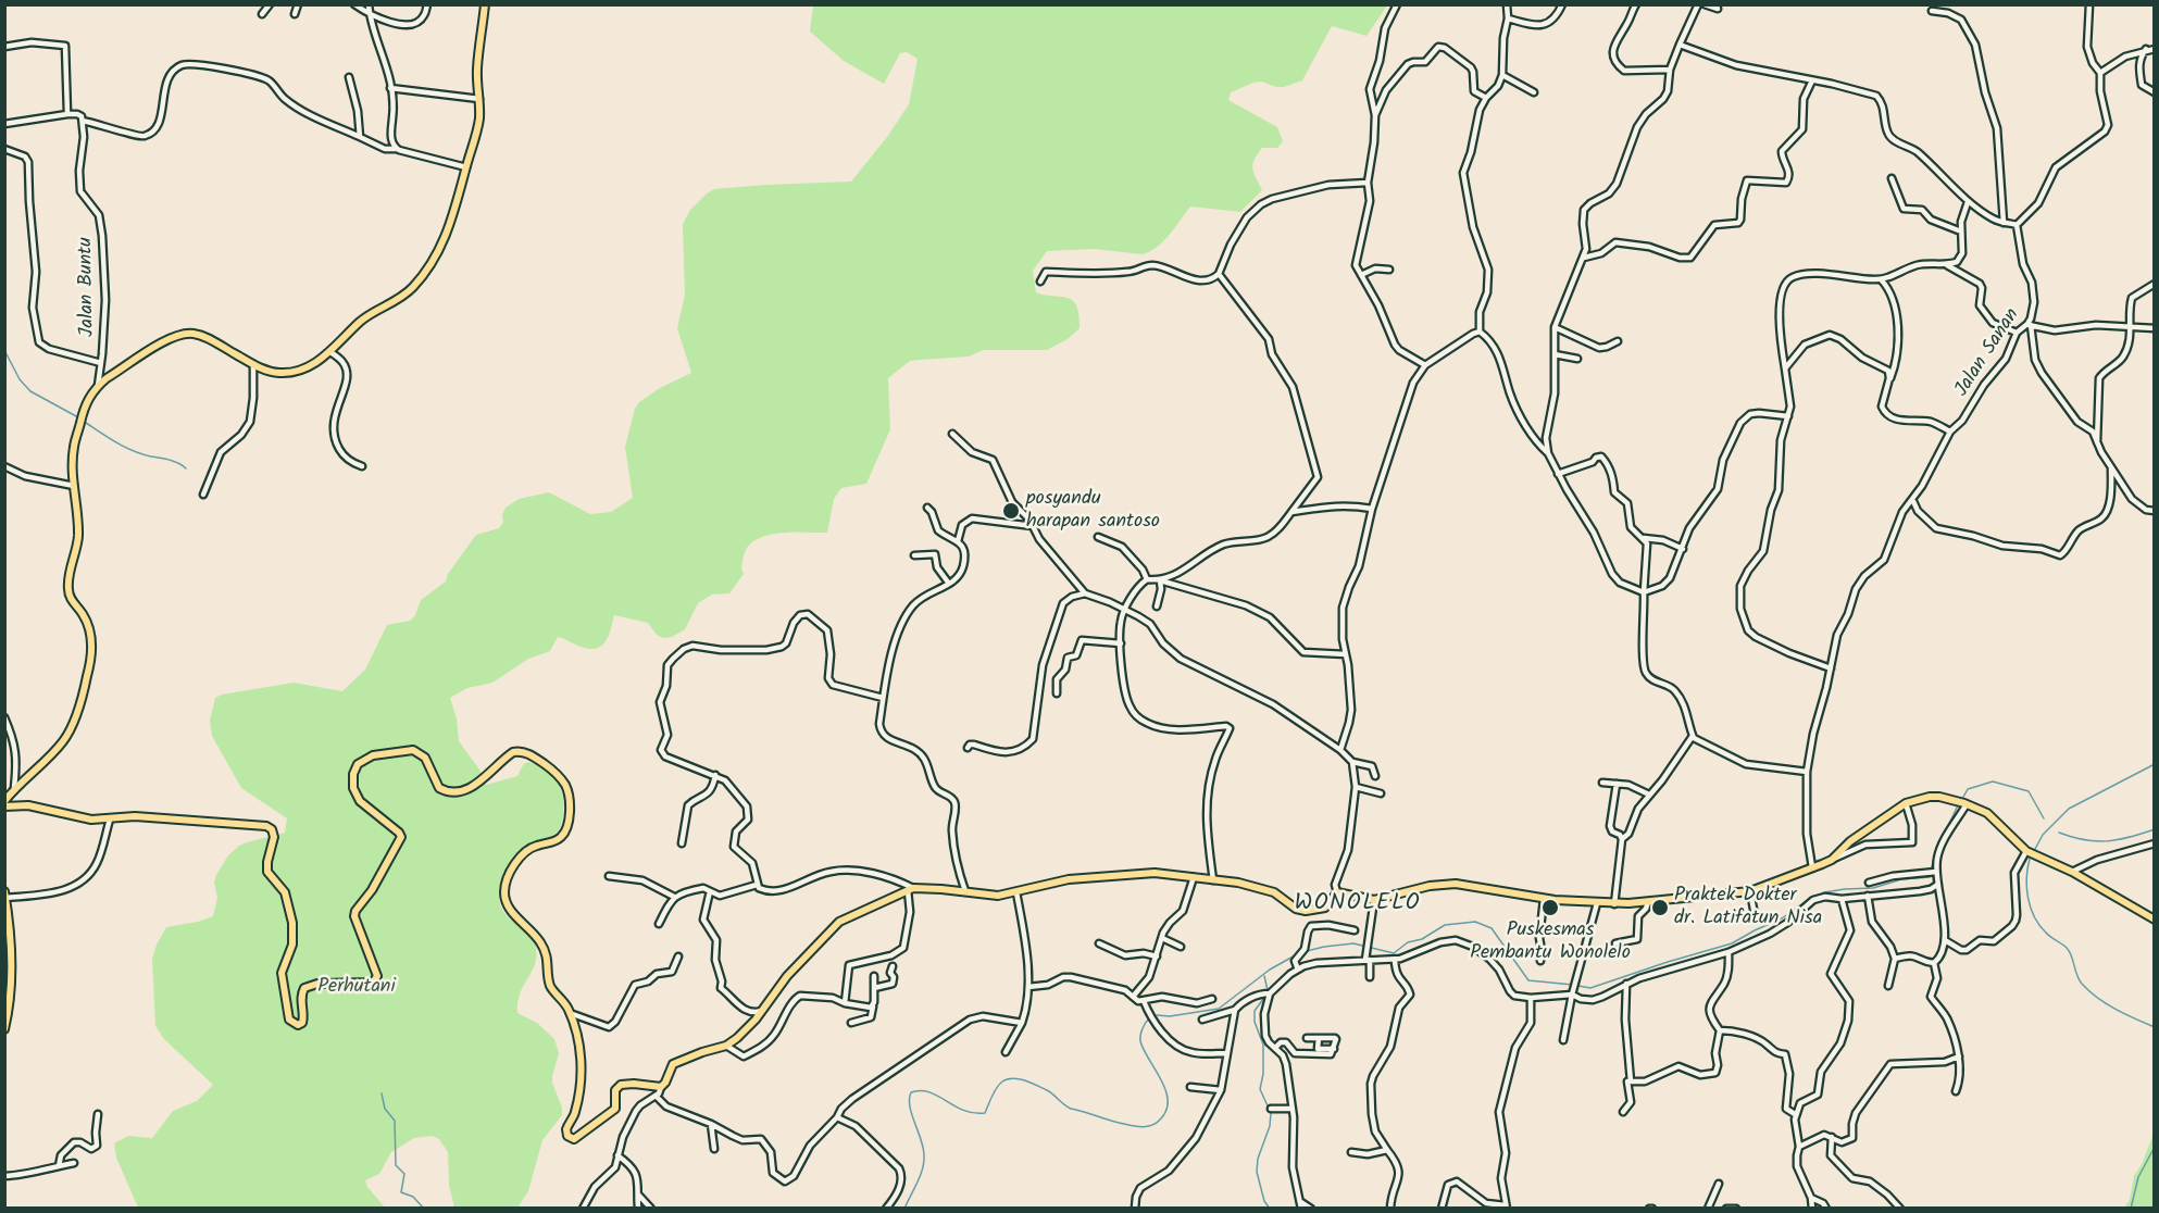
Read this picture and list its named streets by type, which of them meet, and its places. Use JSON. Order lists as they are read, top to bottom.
{
  "streets": {
    "street": ["Jalan Buntu", "Jalan Sanan"]
  },
  "districts": ["WONOLELO"],
  "parks": ["Perhutani"],
  "places": ["posyandu harapan santoso", "Puskesmas Pembantu Wonolelo", "Praktek Dokter dr. Latifatun Nisa"]
}
